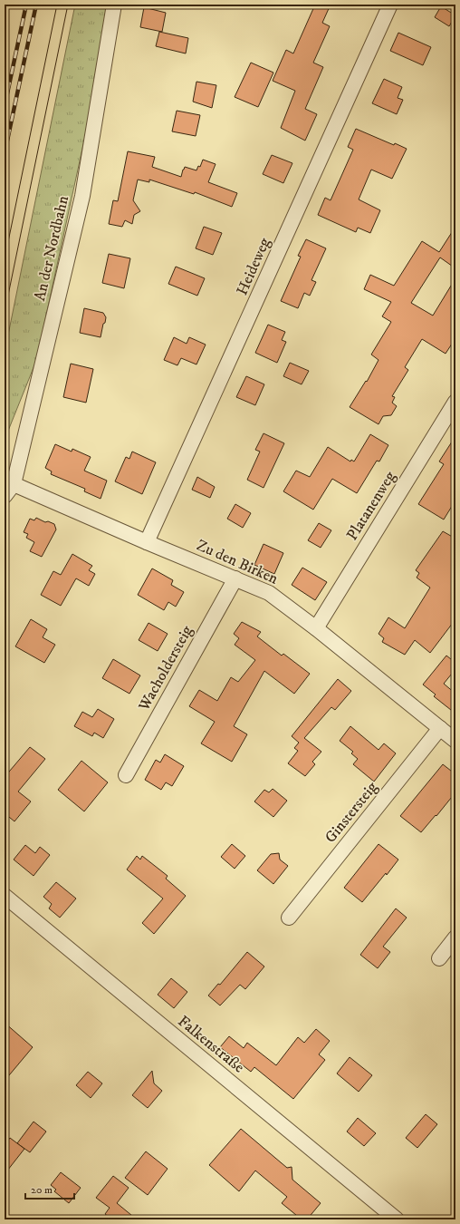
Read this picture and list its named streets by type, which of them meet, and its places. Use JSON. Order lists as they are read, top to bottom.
{
  "streets": {
    "street": [
      "An der Nordbahn",
      "Heideweg",
      "Platanenweg",
      "Zu den Birken",
      "Wacholdersteig",
      "Ginstersteig",
      "Falkenstraße"
    ]
  },
  "crossings": [
    ["An der Nordbahn", "Zu den Birken"],
    ["Heideweg", "Zu den Birken"],
    ["Platanenweg", "Zu den Birken"],
    ["Zu den Birken", "Wacholdersteig"],
    ["Zu den Birken", "Ginstersteig"]
  ],
  "scale_bar": "20 m"
}
